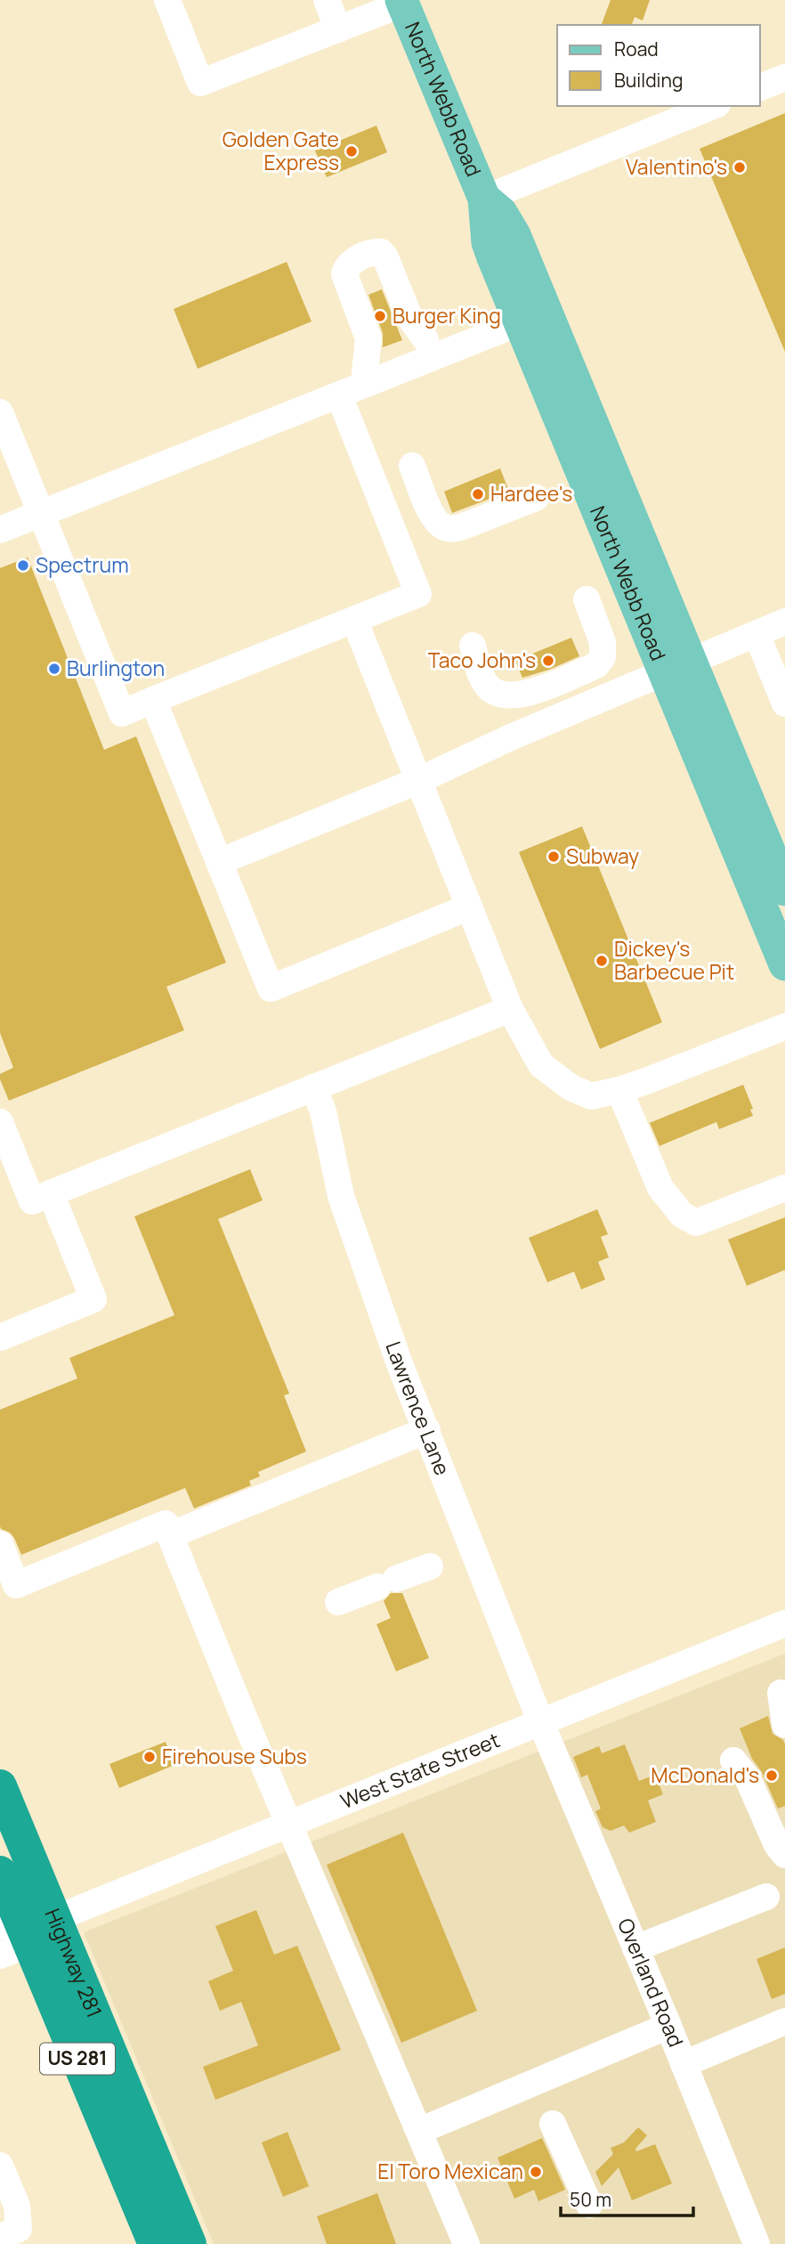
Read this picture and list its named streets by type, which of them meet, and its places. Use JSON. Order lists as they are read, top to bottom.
{
  "streets": {
    "highway": ["Highway 281", "US 281"],
    "main road": ["North Webb Road"],
    "street": ["Lawrence Lane", "West State Street", "Overland Road"]
  },
  "crossings": [
    ["Lawrence Lane", "West State Street"],
    ["Lawrence Lane", "Overland Road"],
    ["West State Street", "Highway 281"],
    ["West State Street", "Overland Road"]
  ],
  "places": [
    "Golden Gate Express",
    "Valentino's",
    "Burger King",
    "Hardee's",
    "Spectrum",
    "Taco John's",
    "Burlington",
    "Subway",
    "Dickey's Barbecue Pit",
    "Firehouse Subs",
    "McDonald's",
    "El Toro Mexican"
  ],
  "legend": ["Road", "Building"],
  "scale_bar": "50 m"
}
